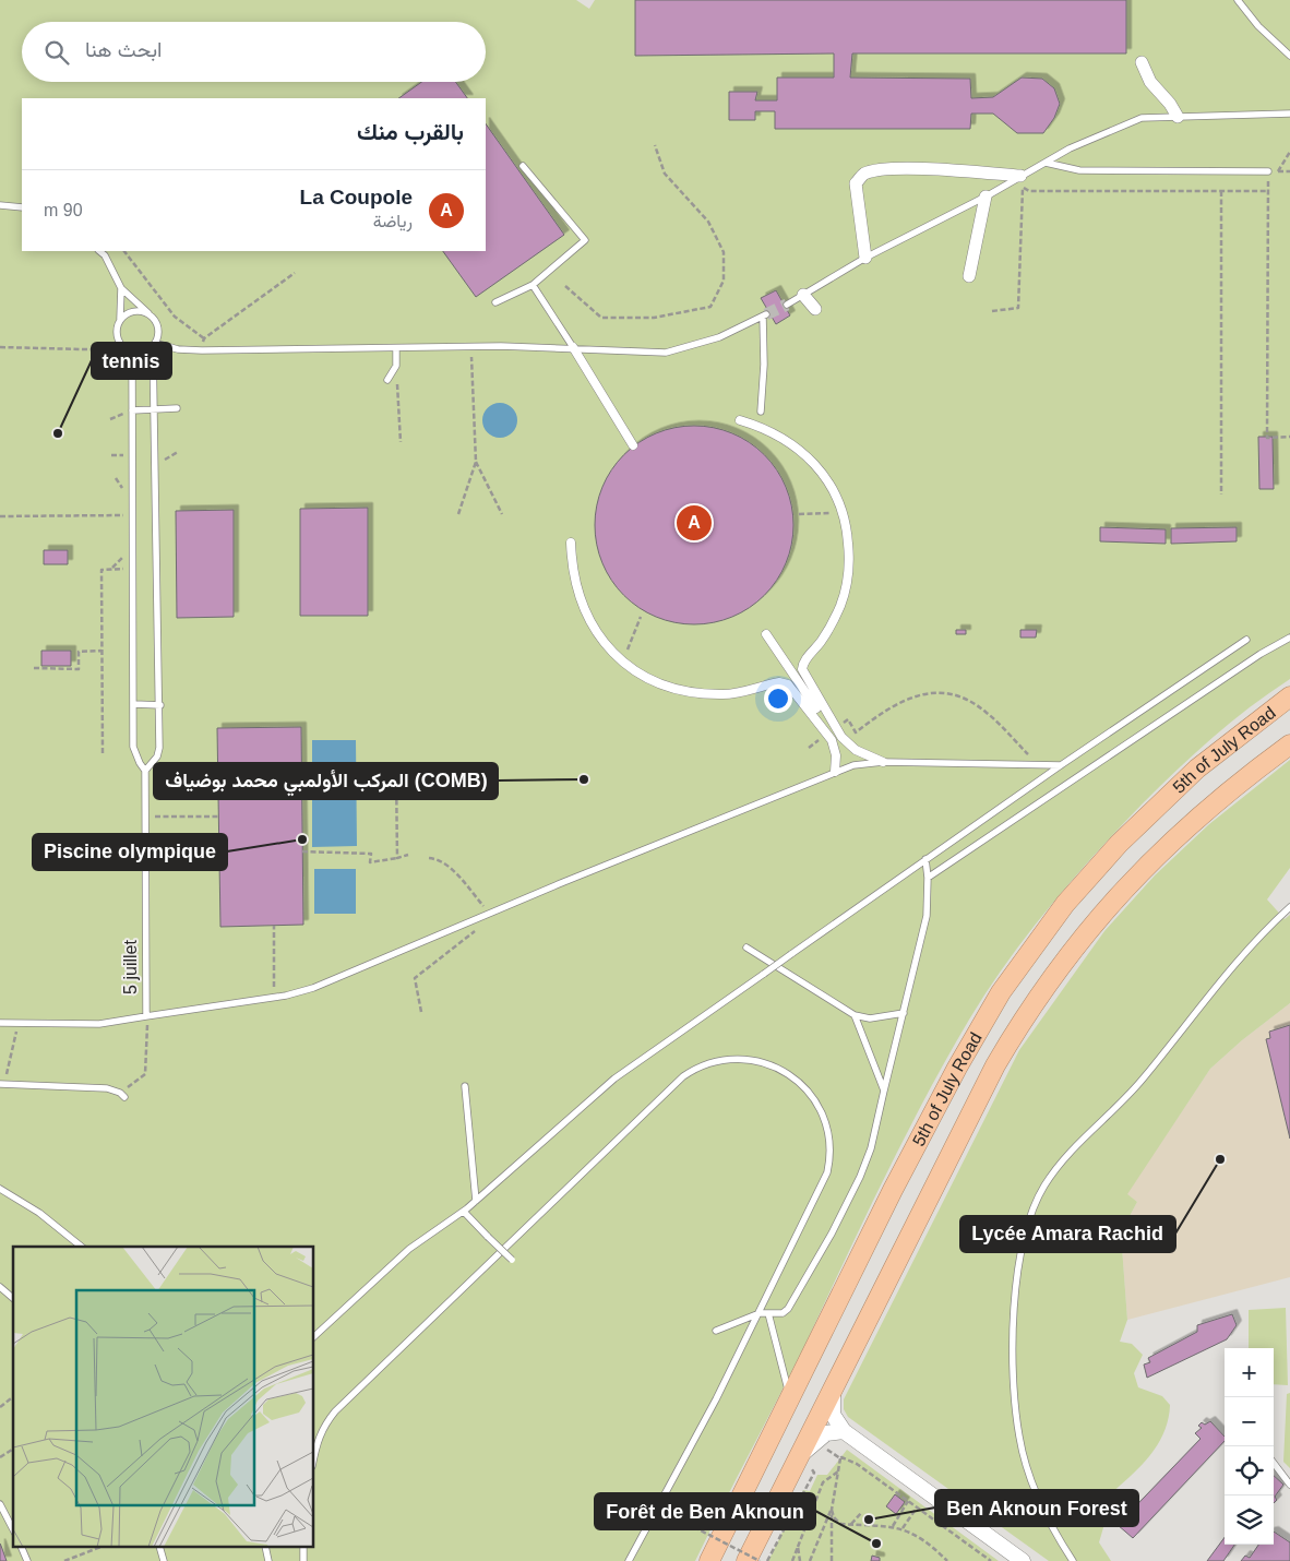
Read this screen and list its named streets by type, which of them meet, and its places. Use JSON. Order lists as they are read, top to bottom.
{
  "streets": {
    "highway": ["5th of July Road"],
    "lane": ["5 juillet"]
  },
  "places": [
    "tennis",
    "المركب الأولمبي محمد بوضياف (COMB)",
    "Piscine olympique",
    "Lycée Amara Rachid",
    "Ben Aknoun Forest",
    "Forêt de Ben Aknoun"
  ],
  "page": {
    "search": "ابحث هنا",
    "heading": "بالقرب منك",
    "list": [
      {
        "mark": "A",
        "name": "La Coupole",
        "note": "رياضة",
        "value": "90 m"
      }
    ],
    "pins": "A",
    "map_buttons": ["+", "−"]
  }
}
